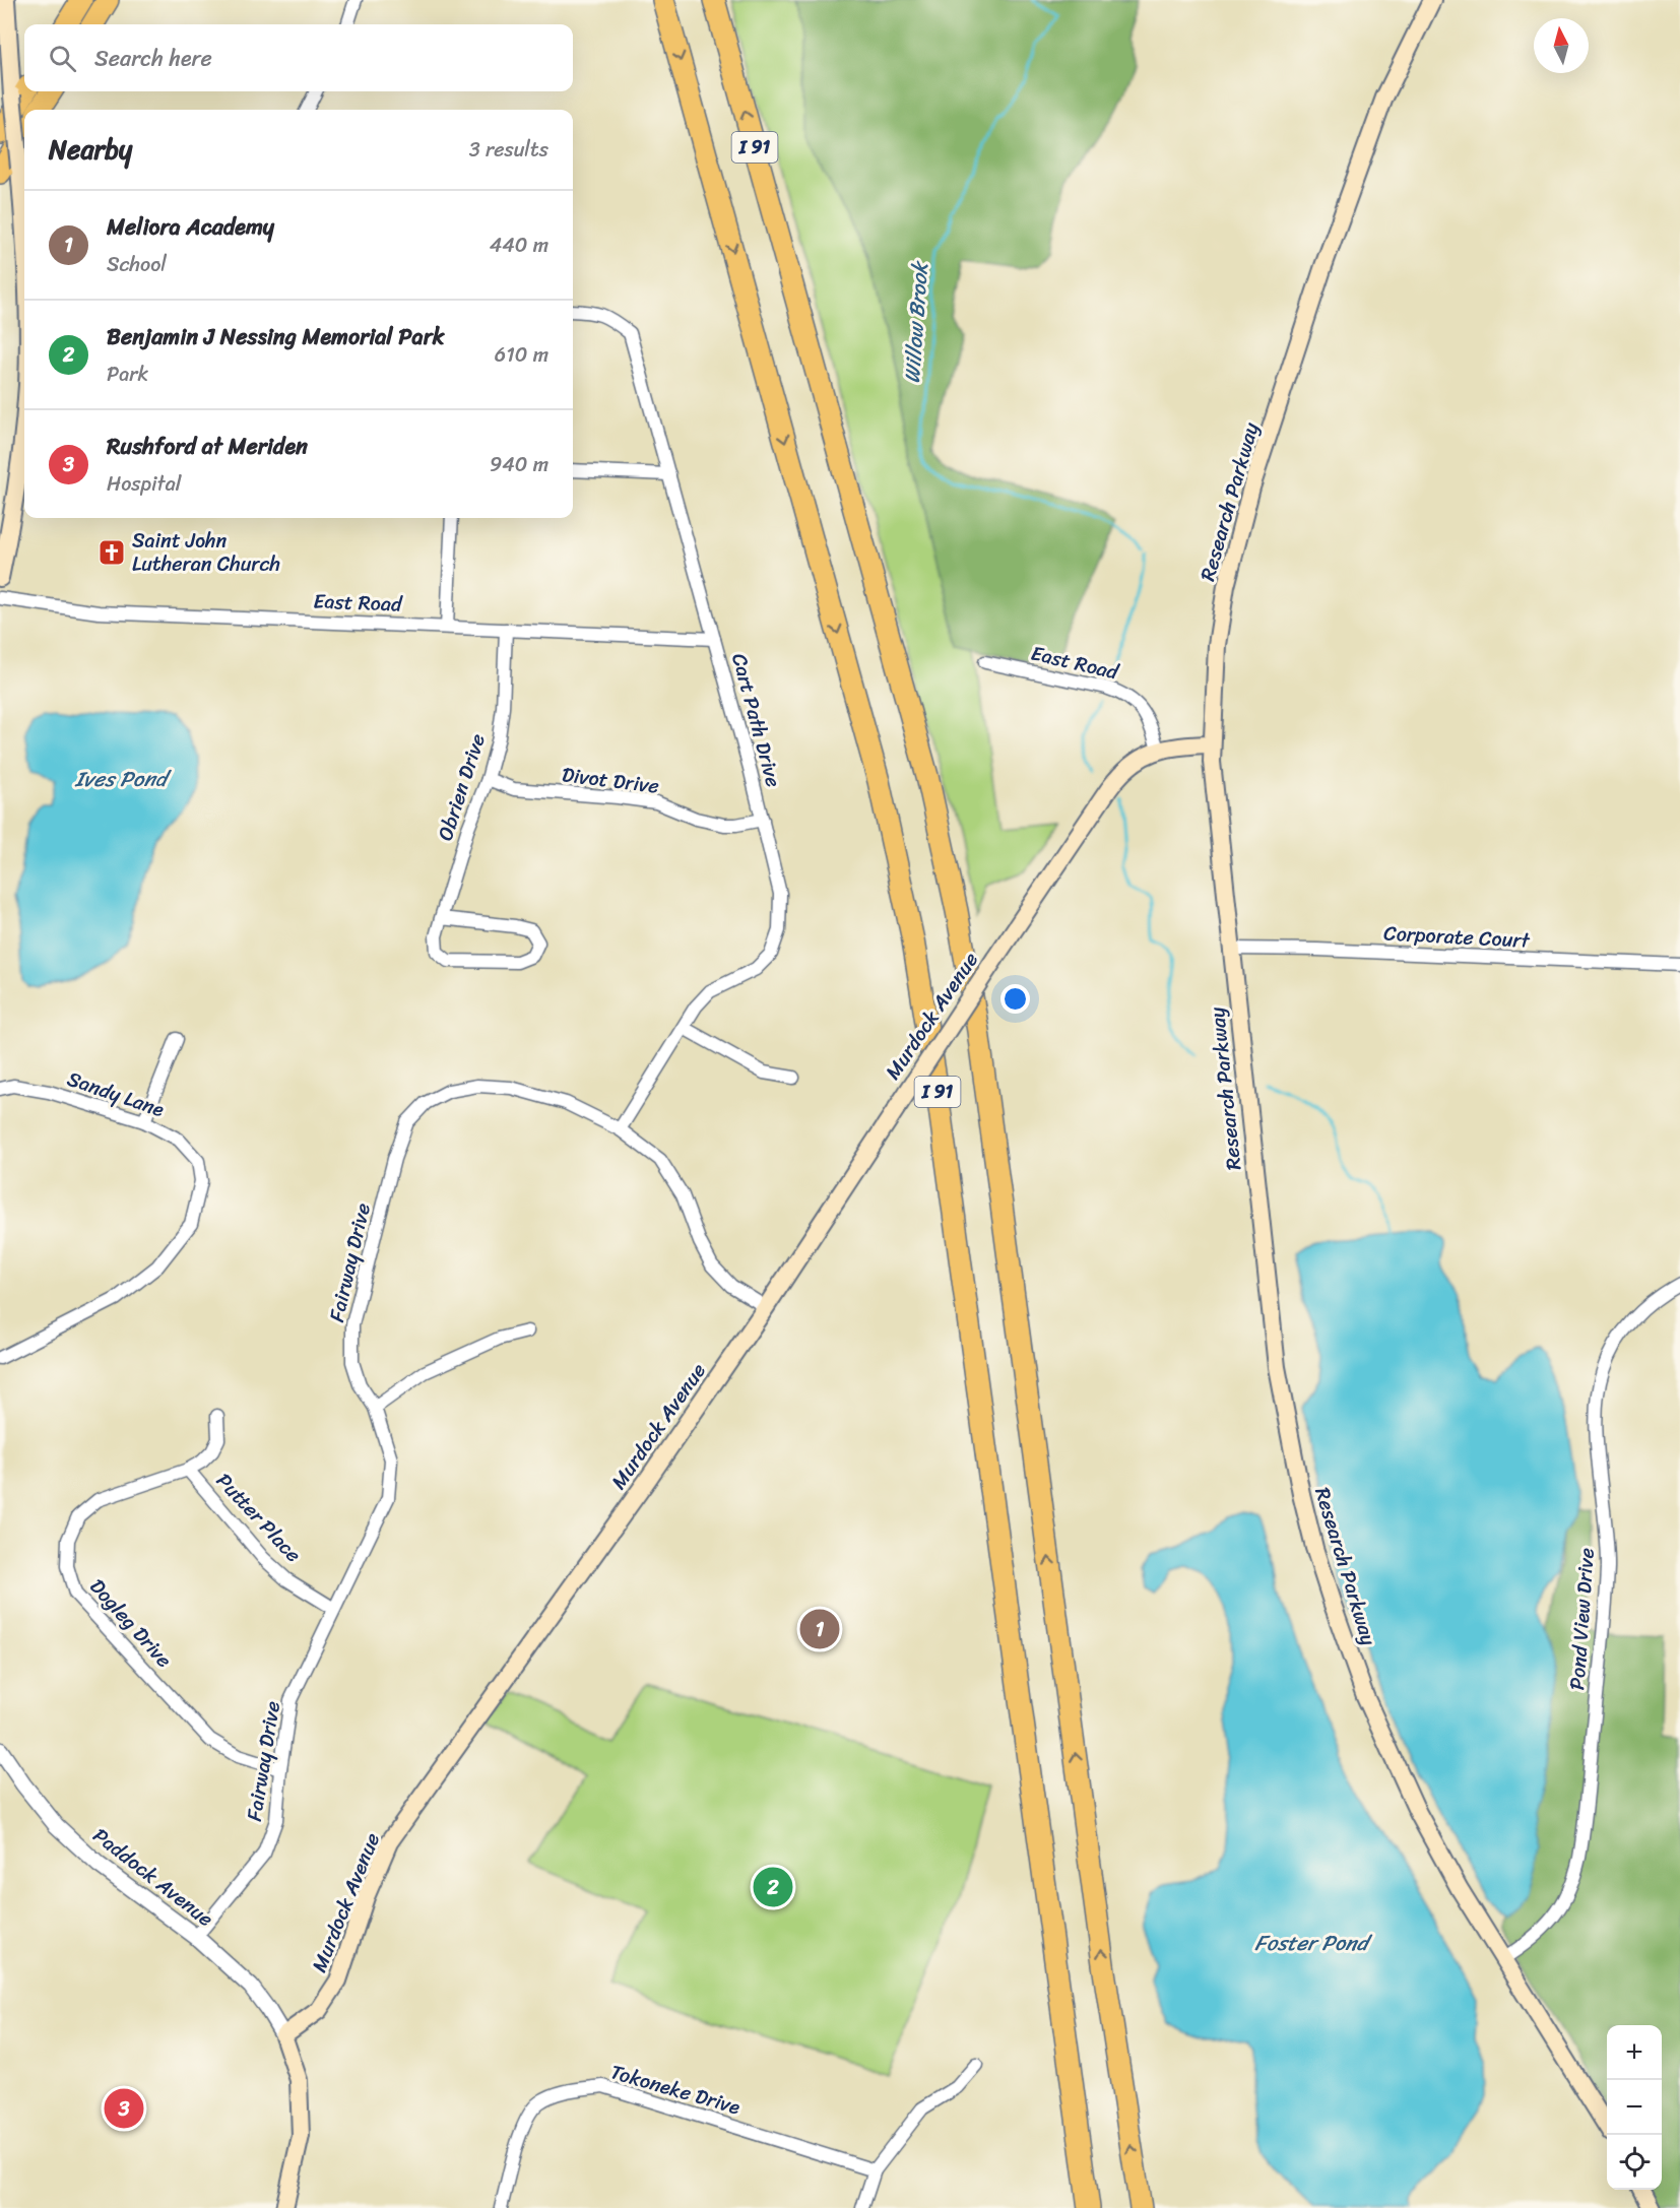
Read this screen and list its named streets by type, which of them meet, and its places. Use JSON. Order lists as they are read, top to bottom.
{
  "streets": {
    "highway": ["I 91"],
    "main road": ["Research Parkway", "Murdock Avenue"],
    "street": [
      "East Road",
      "Cart Path Drive",
      "Divot Drive",
      "Obrien Drive",
      "Corporate Court",
      "Sandy Lane",
      "Fairway Drive",
      "Putter Place",
      "Pond View Drive",
      "Dogleg Drive",
      "Paddock Avenue",
      "Tokoneke Drive"
    ]
  },
  "crossings": [
    ["Research Parkway", "Corporate Court"],
    ["Research Parkway", "Murdock Avenue"],
    ["Research Parkway", "Pond View Drive"],
    ["East Road", "Cart Path Drive"],
    ["East Road", "Obrien Drive"],
    ["East Road", "Murdock Avenue"],
    ["Cart Path Drive", "Divot Drive"],
    ["Cart Path Drive", "Fairway Drive"],
    ["Divot Drive", "Obrien Drive"],
    ["Murdock Avenue", "Fairway Drive"],
    ["Murdock Avenue", "Paddock Avenue"],
    ["Fairway Drive", "Putter Place"],
    ["Fairway Drive", "Dogleg Drive"],
    ["Fairway Drive", "Paddock Avenue"],
    ["Putter Place", "Dogleg Drive"]
  ],
  "water": ["Willow Brook", "Ives Pond", "Foster Pond"],
  "places": {
    "church": ["Saint John Lutheran Church"]
  },
  "north": "top",
  "page": {
    "search": "Search here",
    "heading": ["Nearby", "3 results"],
    "list": [
      {
        "mark": "1",
        "name": "Meliora Academy",
        "note": "School",
        "value": "440 m"
      },
      {
        "mark": "2",
        "name": "Benjamin J Nessing Memorial Park",
        "note": "Park",
        "value": "610 m"
      },
      {
        "mark": "3",
        "name": "Rushford at Meriden",
        "note": "Hospital",
        "value": "940 m"
      }
    ],
    "pins": ["1", "2", "3"],
    "map_buttons": ["+", "−"]
  }
}
